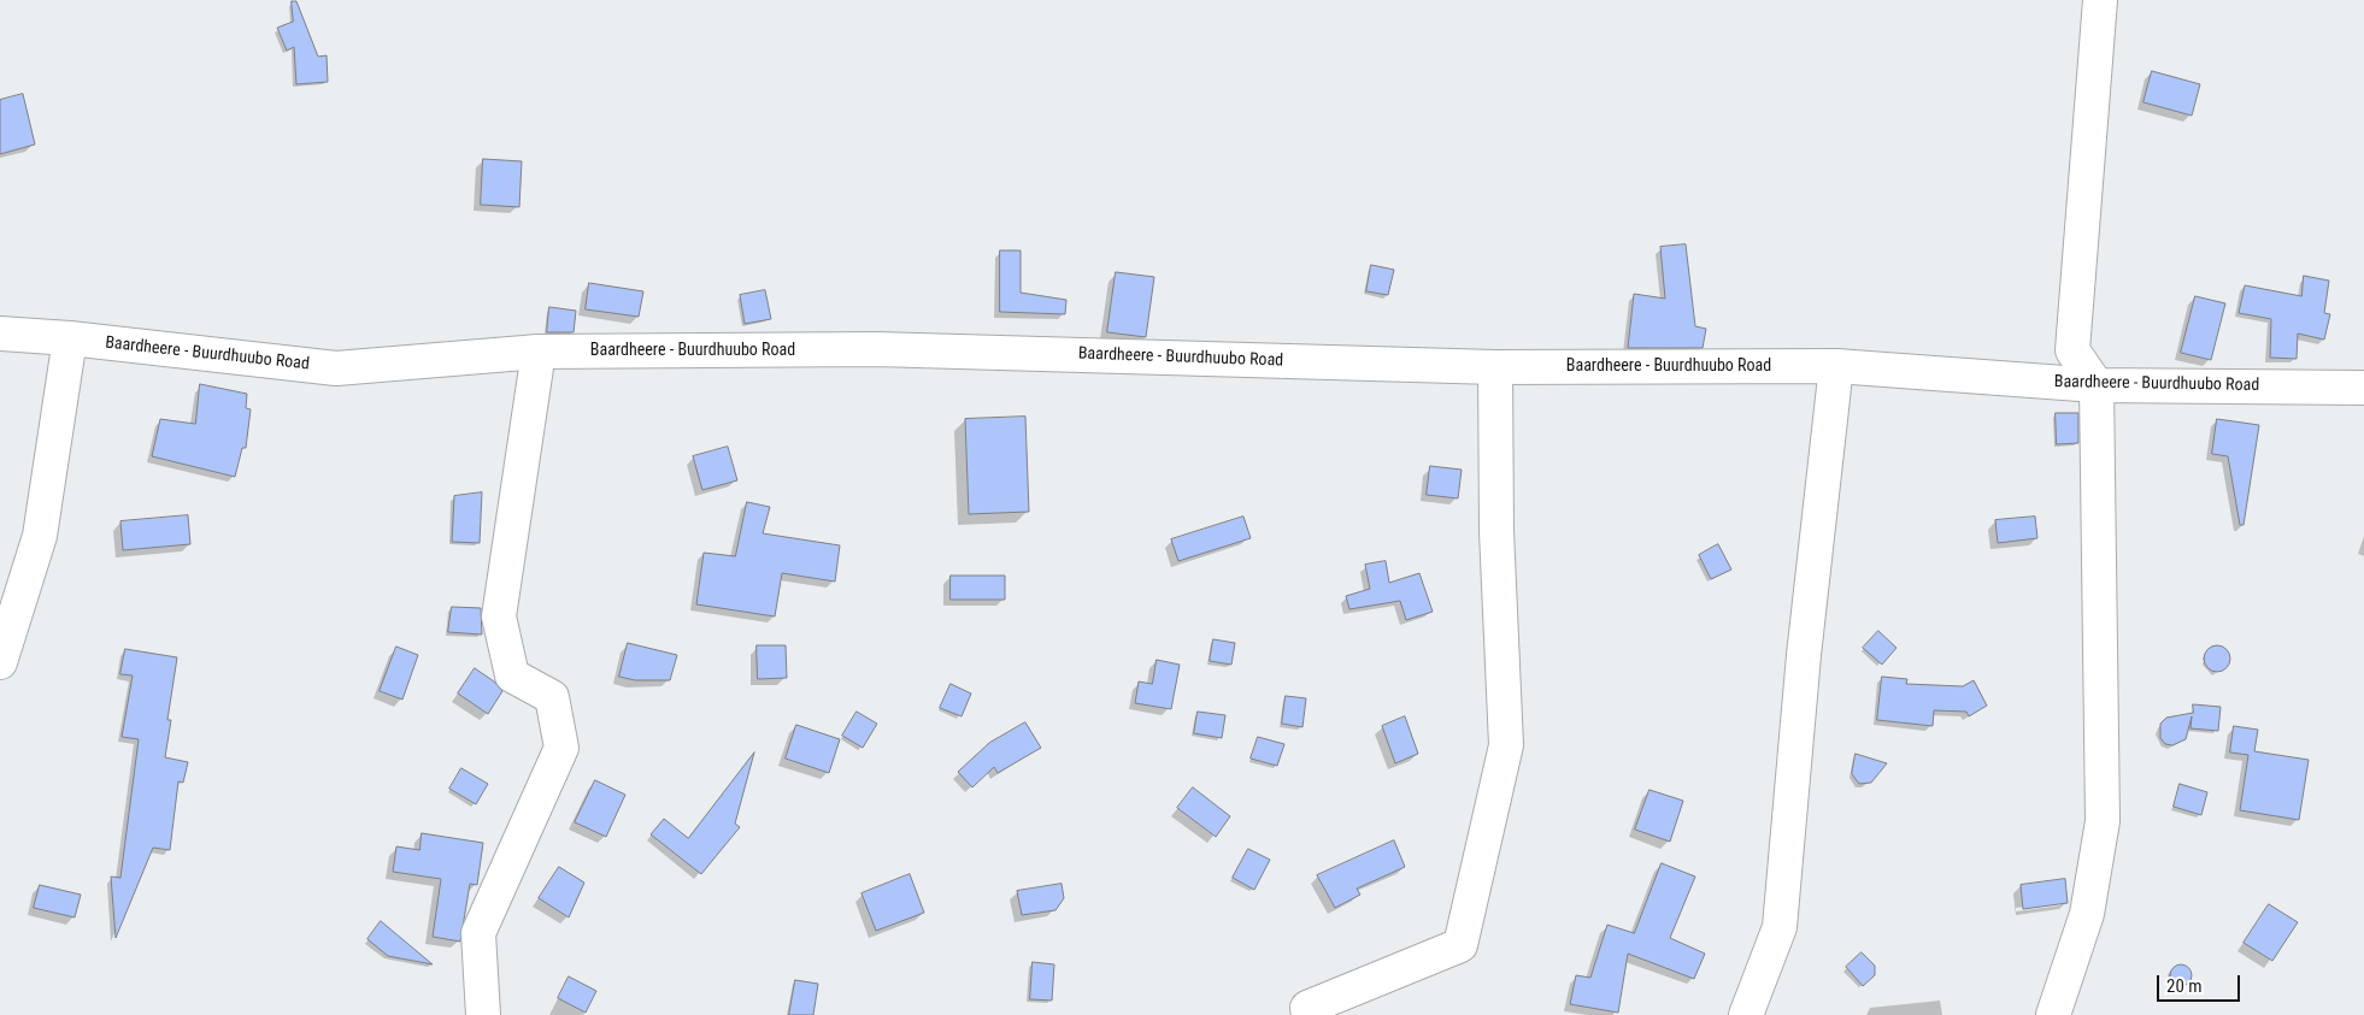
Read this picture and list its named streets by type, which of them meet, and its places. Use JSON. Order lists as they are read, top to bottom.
{
  "streets": {
    "street": ["Baardheere - Buurdhuubo Road"]
  },
  "scale_bar": "20 m"
}
